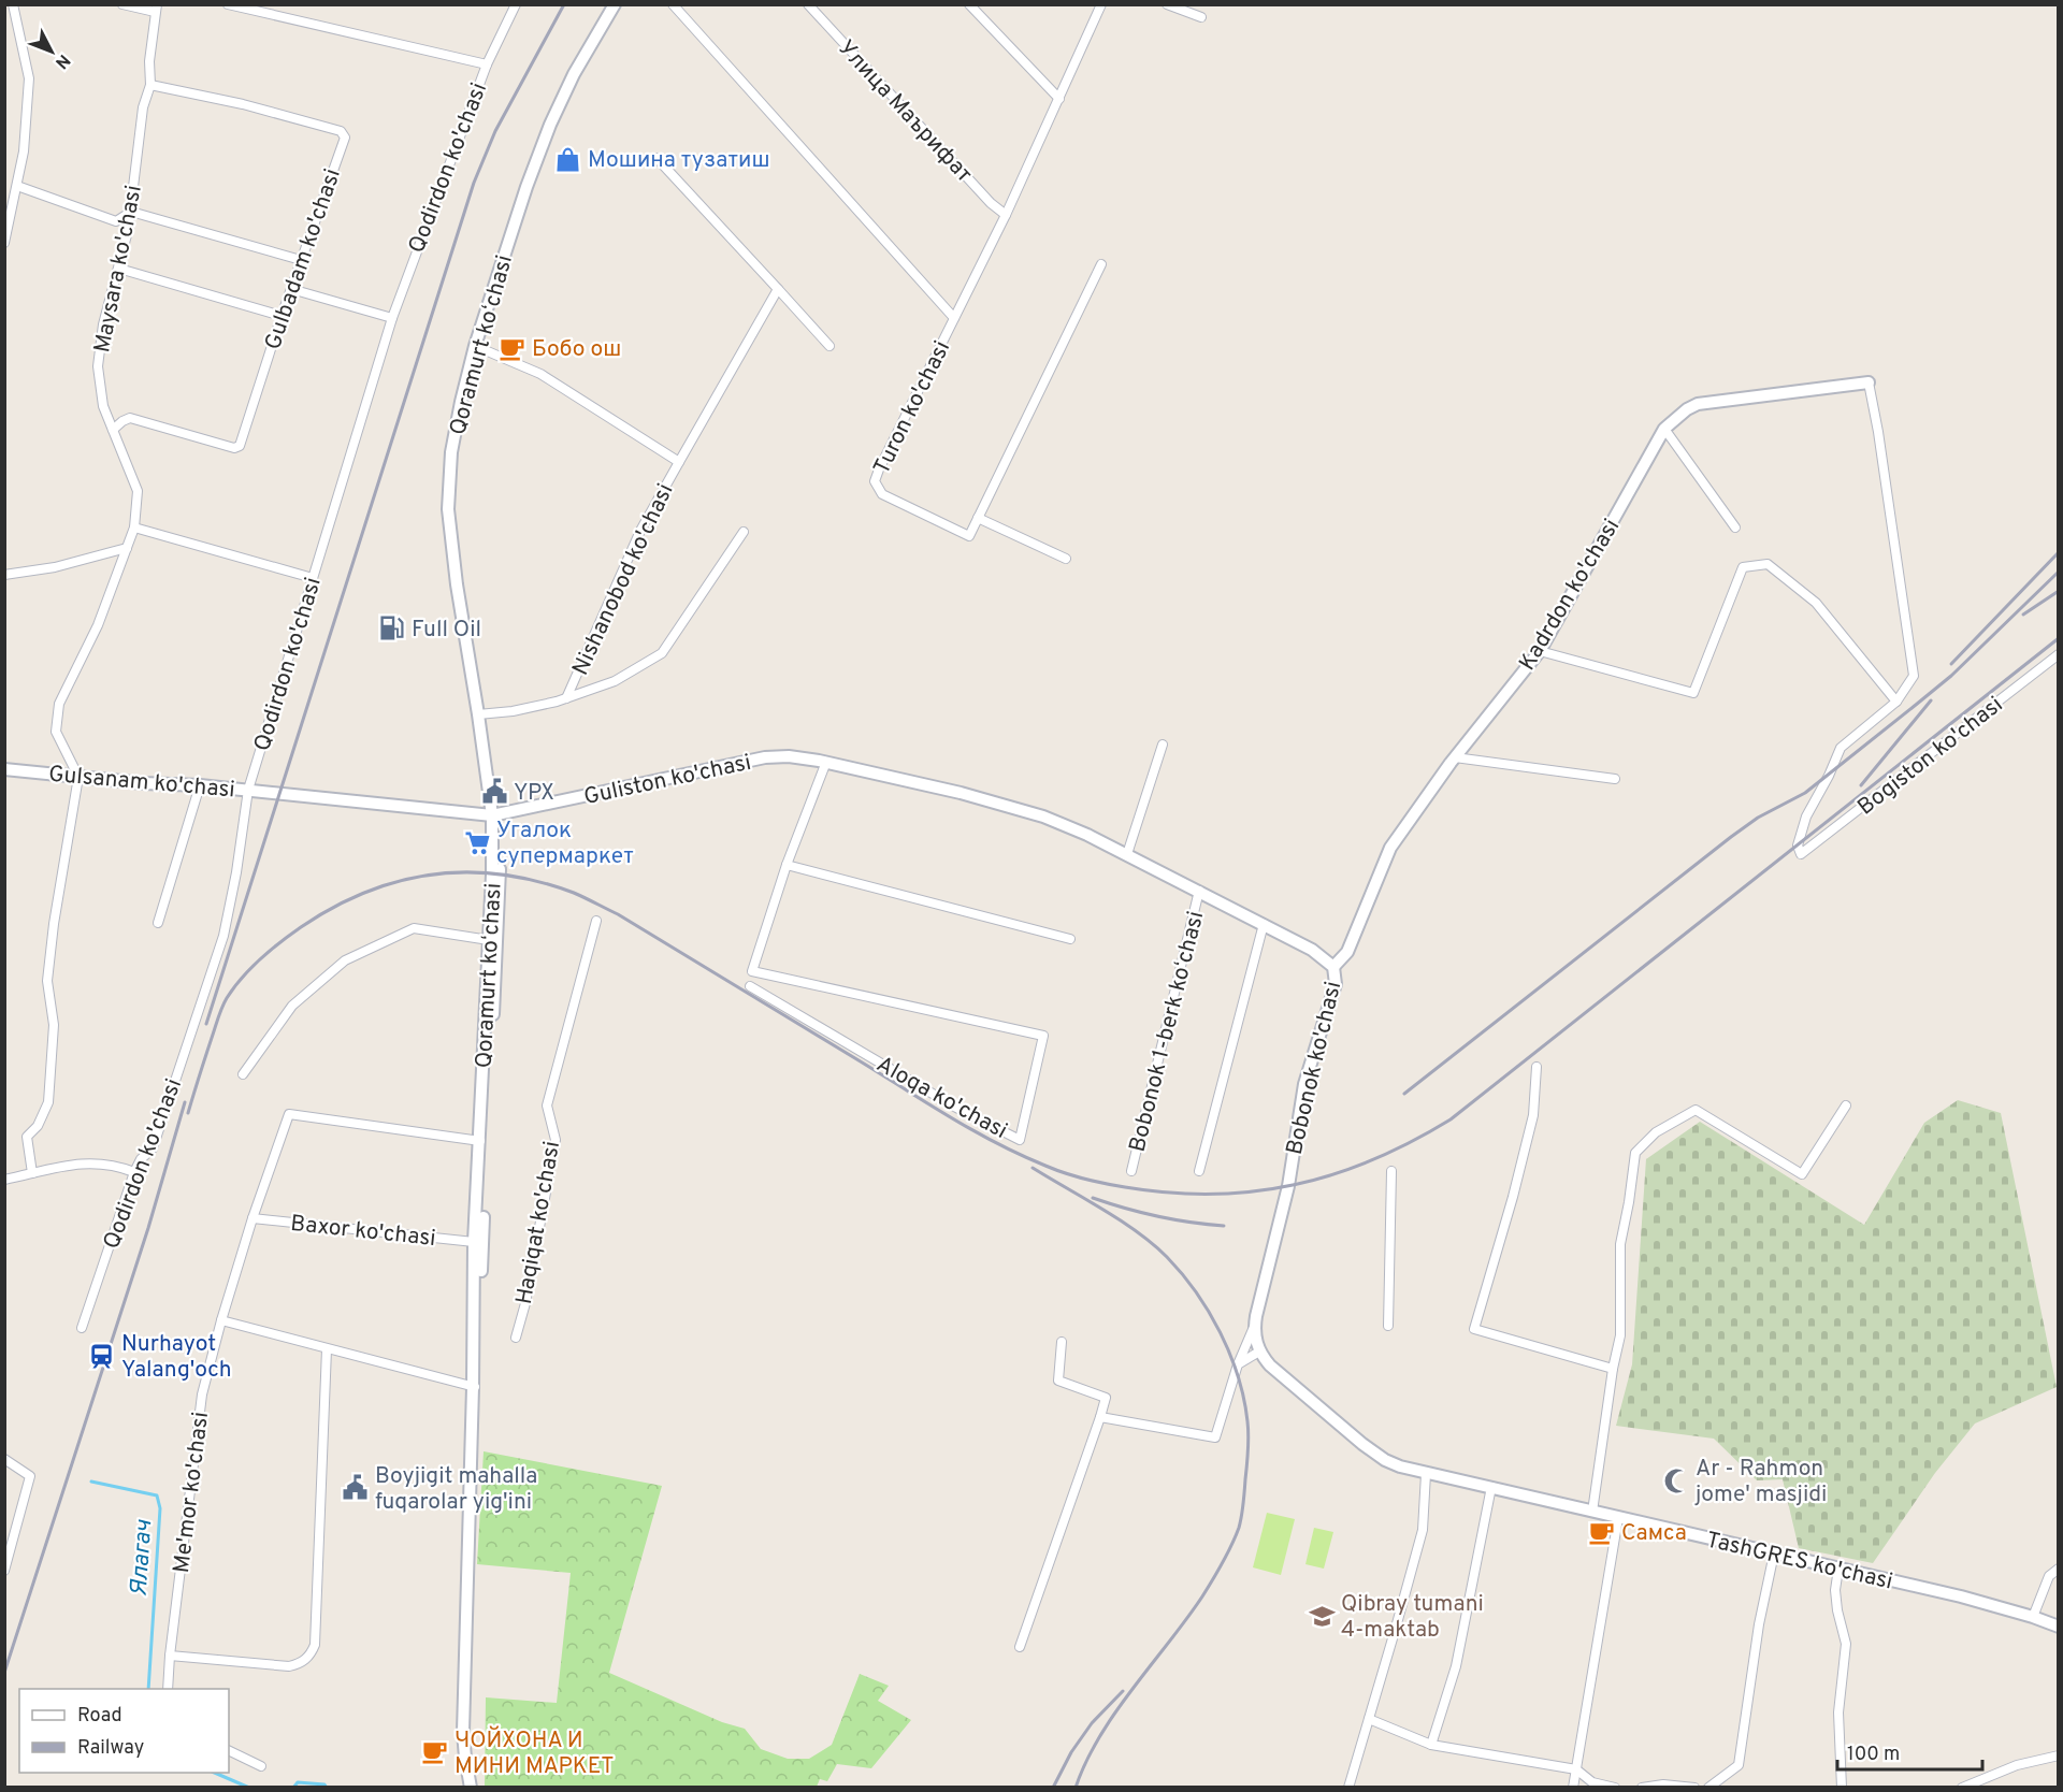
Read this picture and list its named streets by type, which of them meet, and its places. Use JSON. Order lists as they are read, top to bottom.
{
  "streets": {
    "main road": [
      "Qoramurt koʻchasi",
      "Kadrdon ko'chasi",
      "Guliston ko'chasi",
      "Gulsanam ko'chasi",
      "Bobonok ko'chasi",
      "TashGRES ko'chasi"
    ],
    "street": [
      "Улица Маърифат",
      "Qodirdon ko'chasi",
      "Gulbadam ko'chasi",
      "Maysara ko'chasi",
      "Turon ko'chasi",
      "Nishanobod ko'chasi",
      "Bogiston ko'chasi",
      "Bobonok 1-berk koʻchasi",
      "Aloqa ko'chasi",
      "Haqiqat ko'chasi",
      "Baxor ko'chasi",
      "Me'mor ko'chasi"
    ]
  },
  "crossings": [
    ["Улица Маърифат", "Turon ko'chasi"],
    ["Qodirdon ko'chasi", "Gulsanam ko'chasi"],
    ["Gulbadam ko'chasi", "Maysara ko'chasi"],
    ["Maysara ko'chasi", "Gulsanam ko'chasi"],
    ["Qoramurt koʻchasi", "Nishanobod ko'chasi"],
    ["Qoramurt koʻchasi", "Guliston ko'chasi"],
    ["Qoramurt koʻchasi", "Baxor ko'chasi"],
    ["Qoramurt koʻchasi", "Me'mor ko'chasi"],
    ["Kadrdon ko'chasi", "Bobonok ko'chasi"],
    ["Guliston ko'chasi", "Gulsanam ko'chasi"],
    ["Guliston ko'chasi", "Bobonok ko'chasi"],
    ["Bobonok 1-berk koʻchasi", "Bobonok ko'chasi"],
    ["Baxor ko'chasi", "Me'mor ko'chasi"]
  ],
  "water": ["Ялагач"],
  "places": {
    "shop": ["Мошина тузатиш"],
    "cafe": ["Бобо ош", "Самса", "ЧОЙХОНА И МИНИ МАРКЕТ"],
    "fuel station": ["Full Oil"],
    "public building": ["YPX", "Boyjigit mahalla fuqarolar yig'ini"],
    "supermarket": ["Угалок супермаркет"],
    "station": ["Nurhayot Yalang'och"],
    "mosque": ["Ar - Rahmon jome' masjidi"],
    "school or university": ["Qibray tumani 4-maktab"]
  },
  "legend": ["Road", "Railway"],
  "scale_bar": "100 m",
  "north": "bottom right"
}
